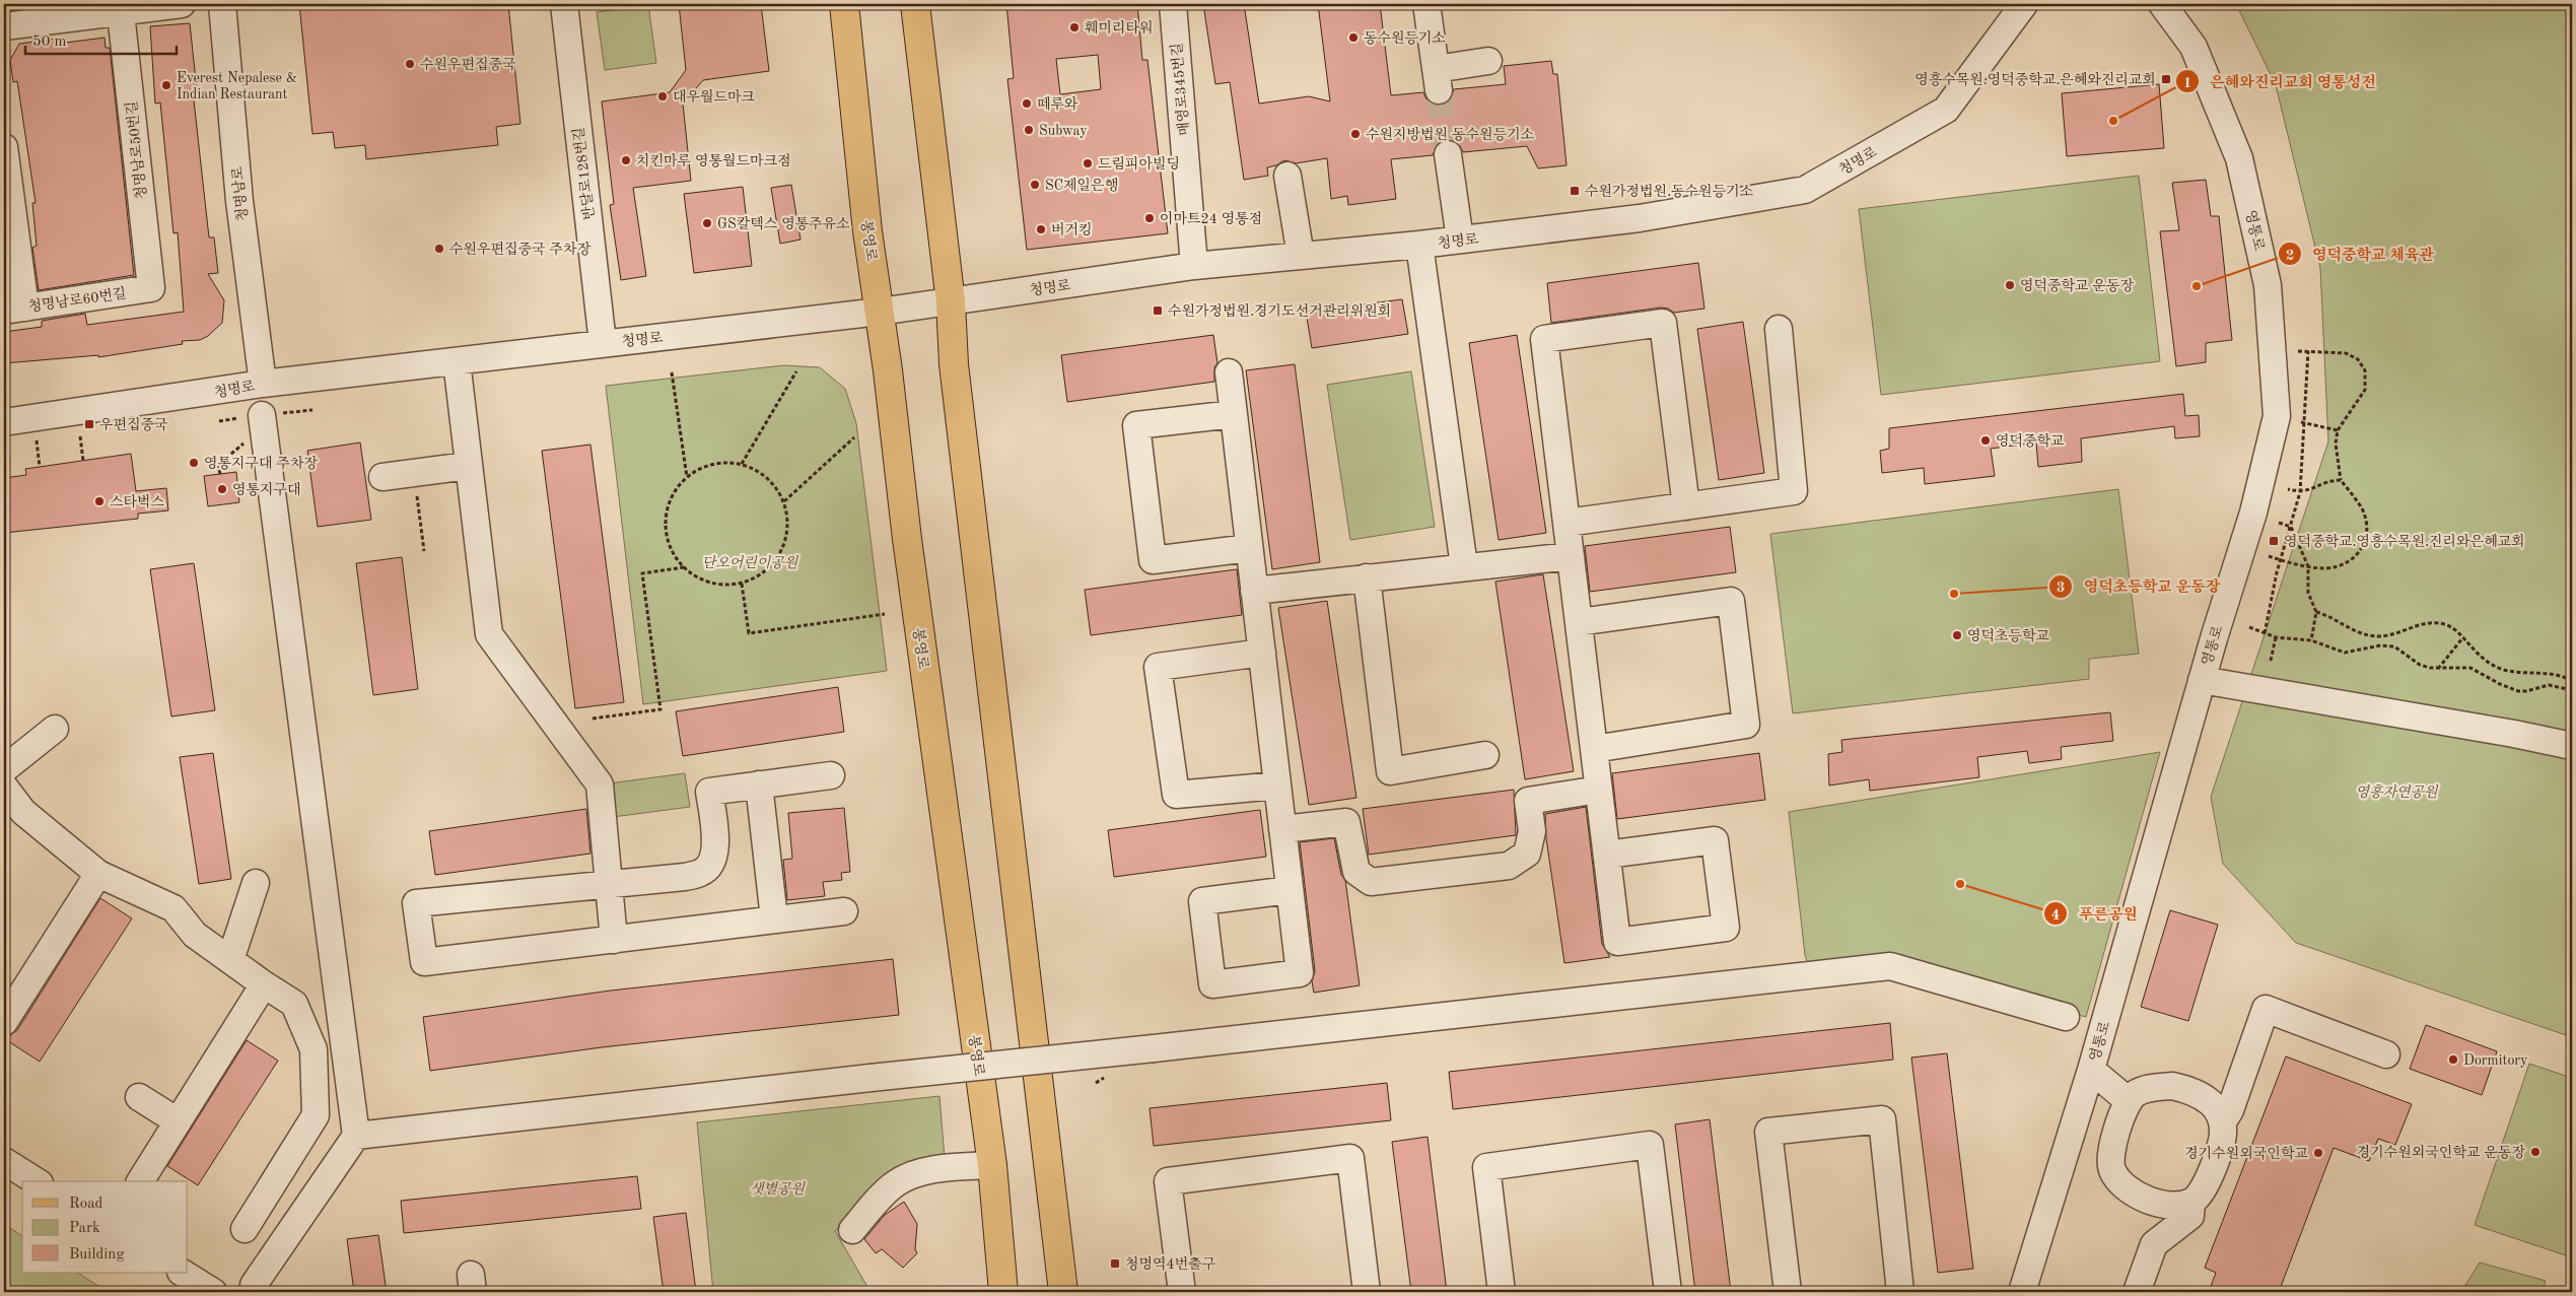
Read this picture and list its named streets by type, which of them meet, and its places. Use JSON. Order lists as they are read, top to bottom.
{
  "streets": {
    "main road": ["봉영로"],
    "street": [
      "매영로345번길",
      "청명남로50번길",
      "청명로",
      "반달로128번길",
      "청명남로",
      "영통로",
      "청명남로60번길"
    ]
  },
  "crossings": [
    ["매영로345번길", "청명로"],
    ["청명남로50번길", "청명남로60번길"],
    ["청명로", "반달로128번길"],
    ["청명로", "청명남로"],
    ["청명로", "봉영로"]
  ],
  "parks": ["단오어린이공원", "영흥자연공원", "샛별공원"],
  "places": {
    "other": [
      "훼미리타워",
      "동수원등기소",
      "수원우편집중국",
      "Everest Nepalese & Indian Restaurant",
      "대우월드마크",
      "떼루와",
      "은혜와진리교회 영통성전",
      "Subway",
      "수원지방법원 동수원등기소",
      "치킨마루 영통월드마크점",
      "드림피아빌딩",
      "SC제일은행",
      "이마트24 영통점",
      "GS칼텍스 영통주유소",
      "버거킹",
      "수원우편집중국 주차장",
      "영덕중학교 운동장",
      "영덕중학교 체육관",
      "영덕중학교",
      "영통지구대 주차장",
      "영통지구대",
      "스타벅스",
      "영덕초등학교 운동장",
      "영덕초등학교",
      "푸른공원",
      "Dormitory",
      "경기수원외국인학교 운동장",
      "경기수원외국인학교"
    ],
    "transit": [
      "영흥수목원.영덕중학교.은혜와진리교회",
      "수원가정법원.동수원등기소",
      "수원가정법원.경기도선거관리위원회",
      "우편집중국",
      "영덕중학교.영흥수목원.진리와은혜교회",
      "청명역4번출구"
    ]
  },
  "legend": ["Road", "Park", "Building"],
  "scale_bar": "50 m"
}
